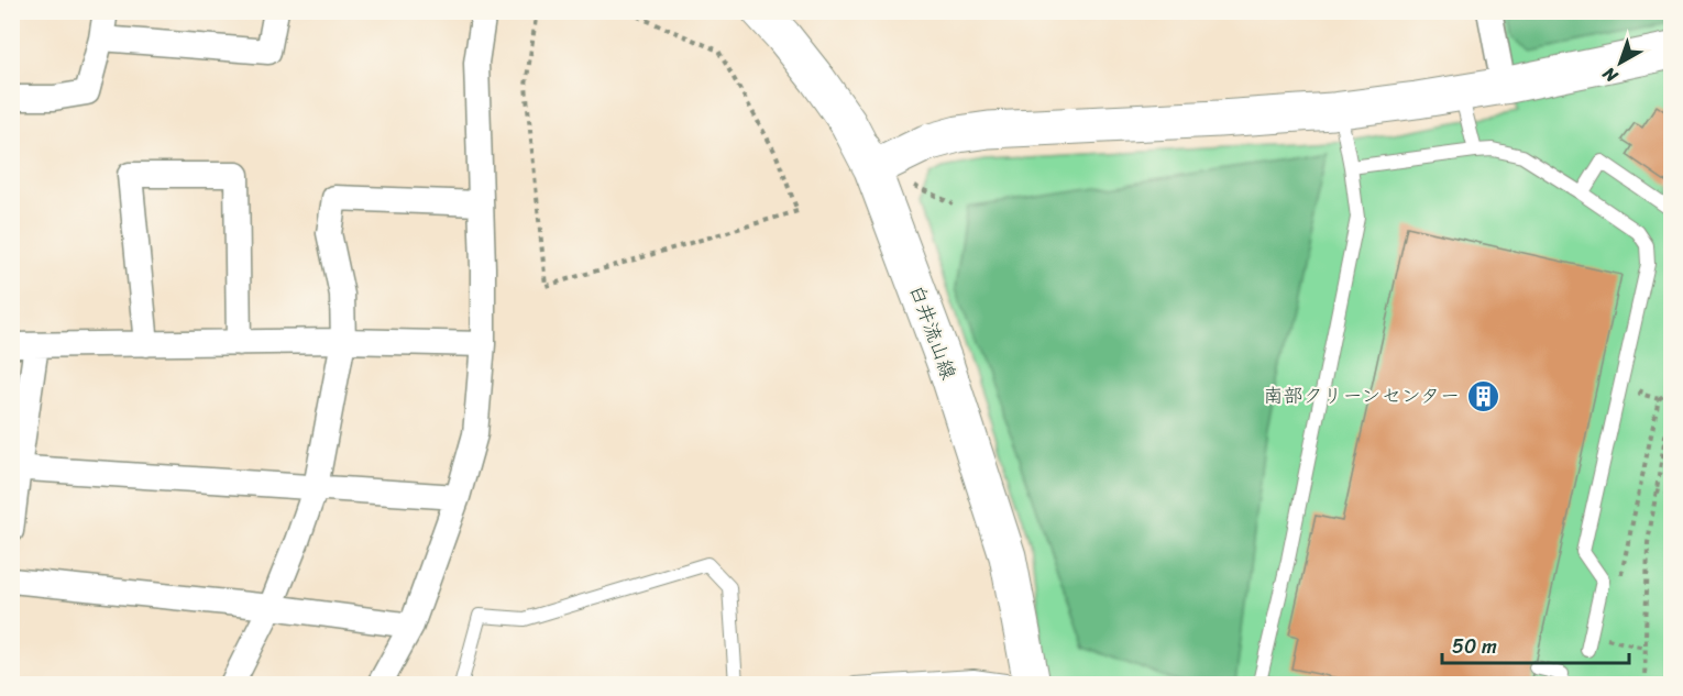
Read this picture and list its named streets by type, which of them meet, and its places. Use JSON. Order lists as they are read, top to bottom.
{
  "streets": {
    "street": ["白井流山線"]
  },
  "places": {
    "building": ["南部クリーンセンター"]
  },
  "scale_bar": "50 m",
  "north": "bottom left"
}
